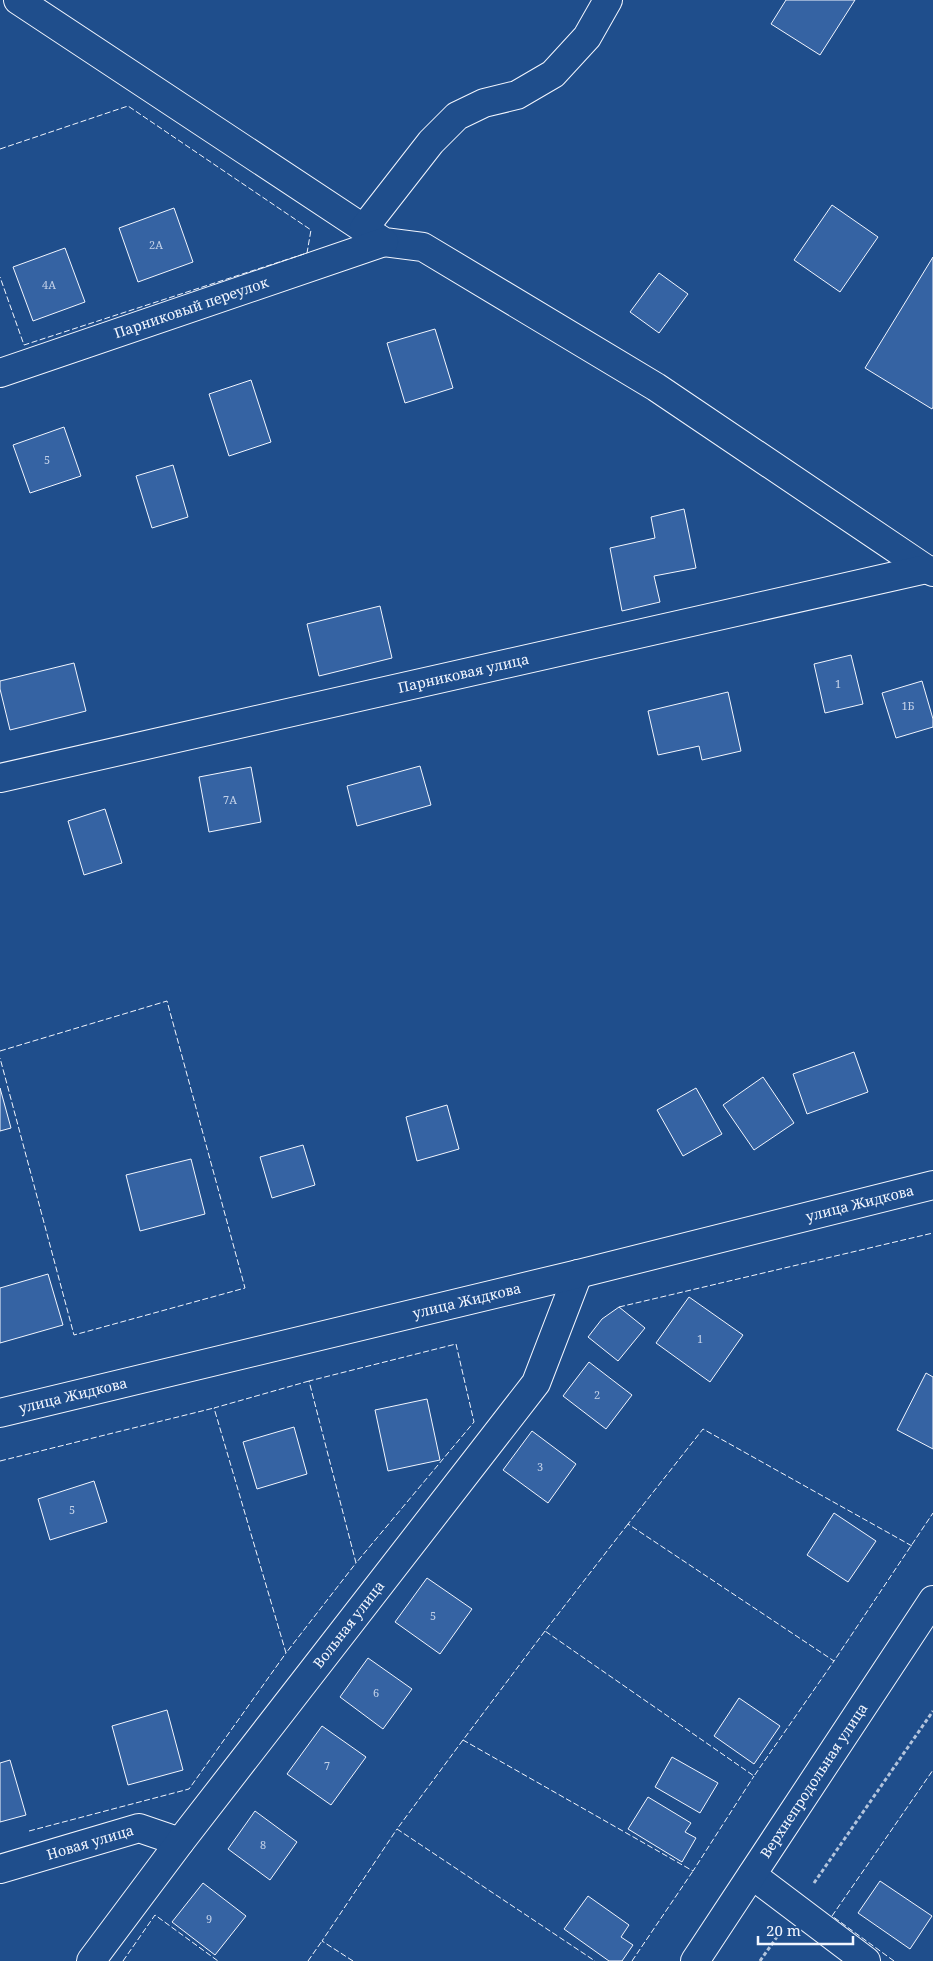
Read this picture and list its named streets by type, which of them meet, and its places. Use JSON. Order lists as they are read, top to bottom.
{
  "streets": {
    "street": [
      "Парниковый переулок",
      "Парниковая улица",
      "улица Жидкова",
      "Вольная улица",
      "Верхнепродольная улица",
      "Новая улица"
    ]
  },
  "crossings": [
    ["улица Жидкова", "Вольная улица"],
    ["Вольная улица", "Новая улица"]
  ],
  "house_numbers": [
    "2А",
    "4А",
    "5",
    "1",
    "1Б",
    "7А",
    "1",
    "2",
    "3",
    "5",
    "5",
    "6",
    "7",
    "8",
    "9"
  ],
  "scale_bar": "20 m"
}
